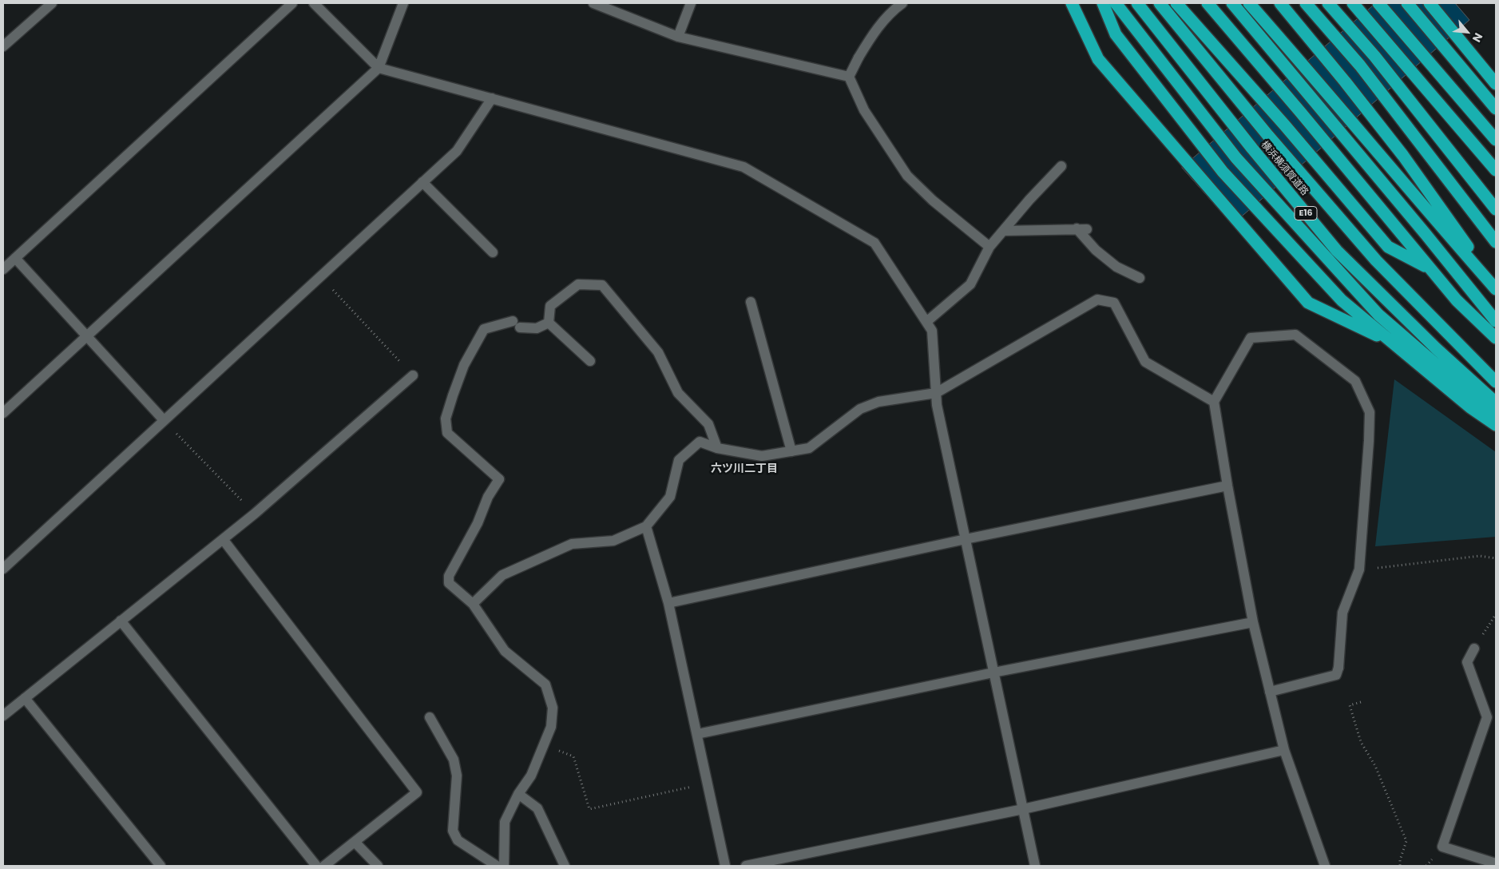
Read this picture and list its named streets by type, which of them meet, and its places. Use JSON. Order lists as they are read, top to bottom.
{
  "streets": {
    "highway": ["横浜横須賀道路", "E16"]
  },
  "districts": ["六ツ川二丁目"],
  "north": "bottom right"
}
